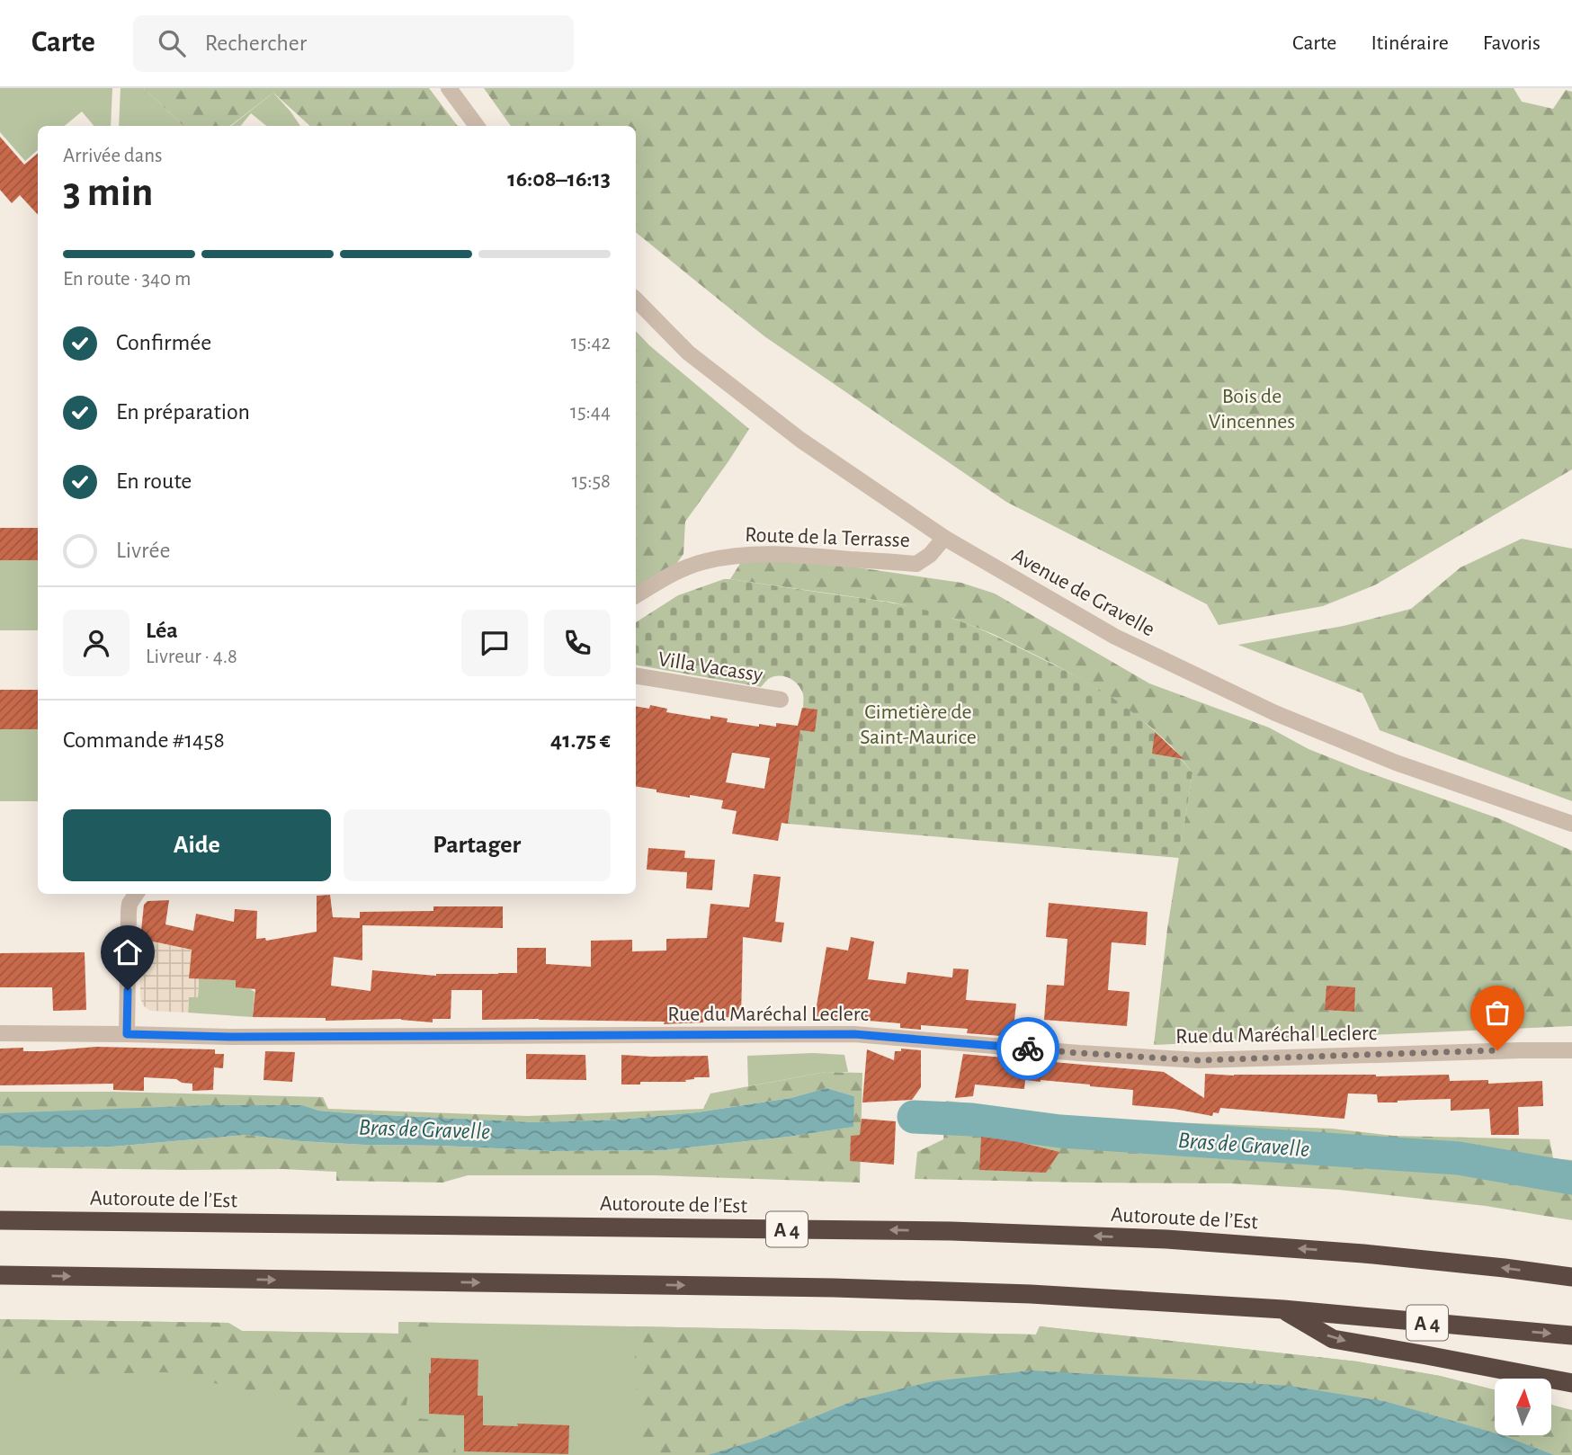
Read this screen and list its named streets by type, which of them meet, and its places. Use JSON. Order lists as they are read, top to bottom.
{
  "streets": {
    "highway": ["Autoroute de l’Est", "A 4"],
    "street": [
      "Route de la Terrasse",
      "Avenue de Gravelle",
      "Villa Vacassy",
      "Rue du Maréchal Leclerc"
    ]
  },
  "crossings": [
    ["Route de la Terrasse", "Avenue de Gravelle"]
  ],
  "water": ["Bras de Gravelle"],
  "parks": ["Bois de Vincennes", "Cimetière de Saint-Maurice"],
  "north": "top",
  "page": {
    "header": "Carte",
    "search": "Rechercher",
    "nav": ["Carte", "Itinéraire", "Favoris"],
    "heading": ["3 min", "Arrivée dans", "16:08–16:13"],
    "panel": [
      "Léa",
      "Livreur · 4.8",
      "Commande #1458",
      "41.75 €"
    ],
    "bar": "En route · 340 m",
    "list": [
      ["Confirmée", "15:42"],
      ["En préparation", "15:44"],
      ["En route", "15:58"],
      "Livrée"
    ],
    "buttons": ["Aide", "Partager"]
  }
}
